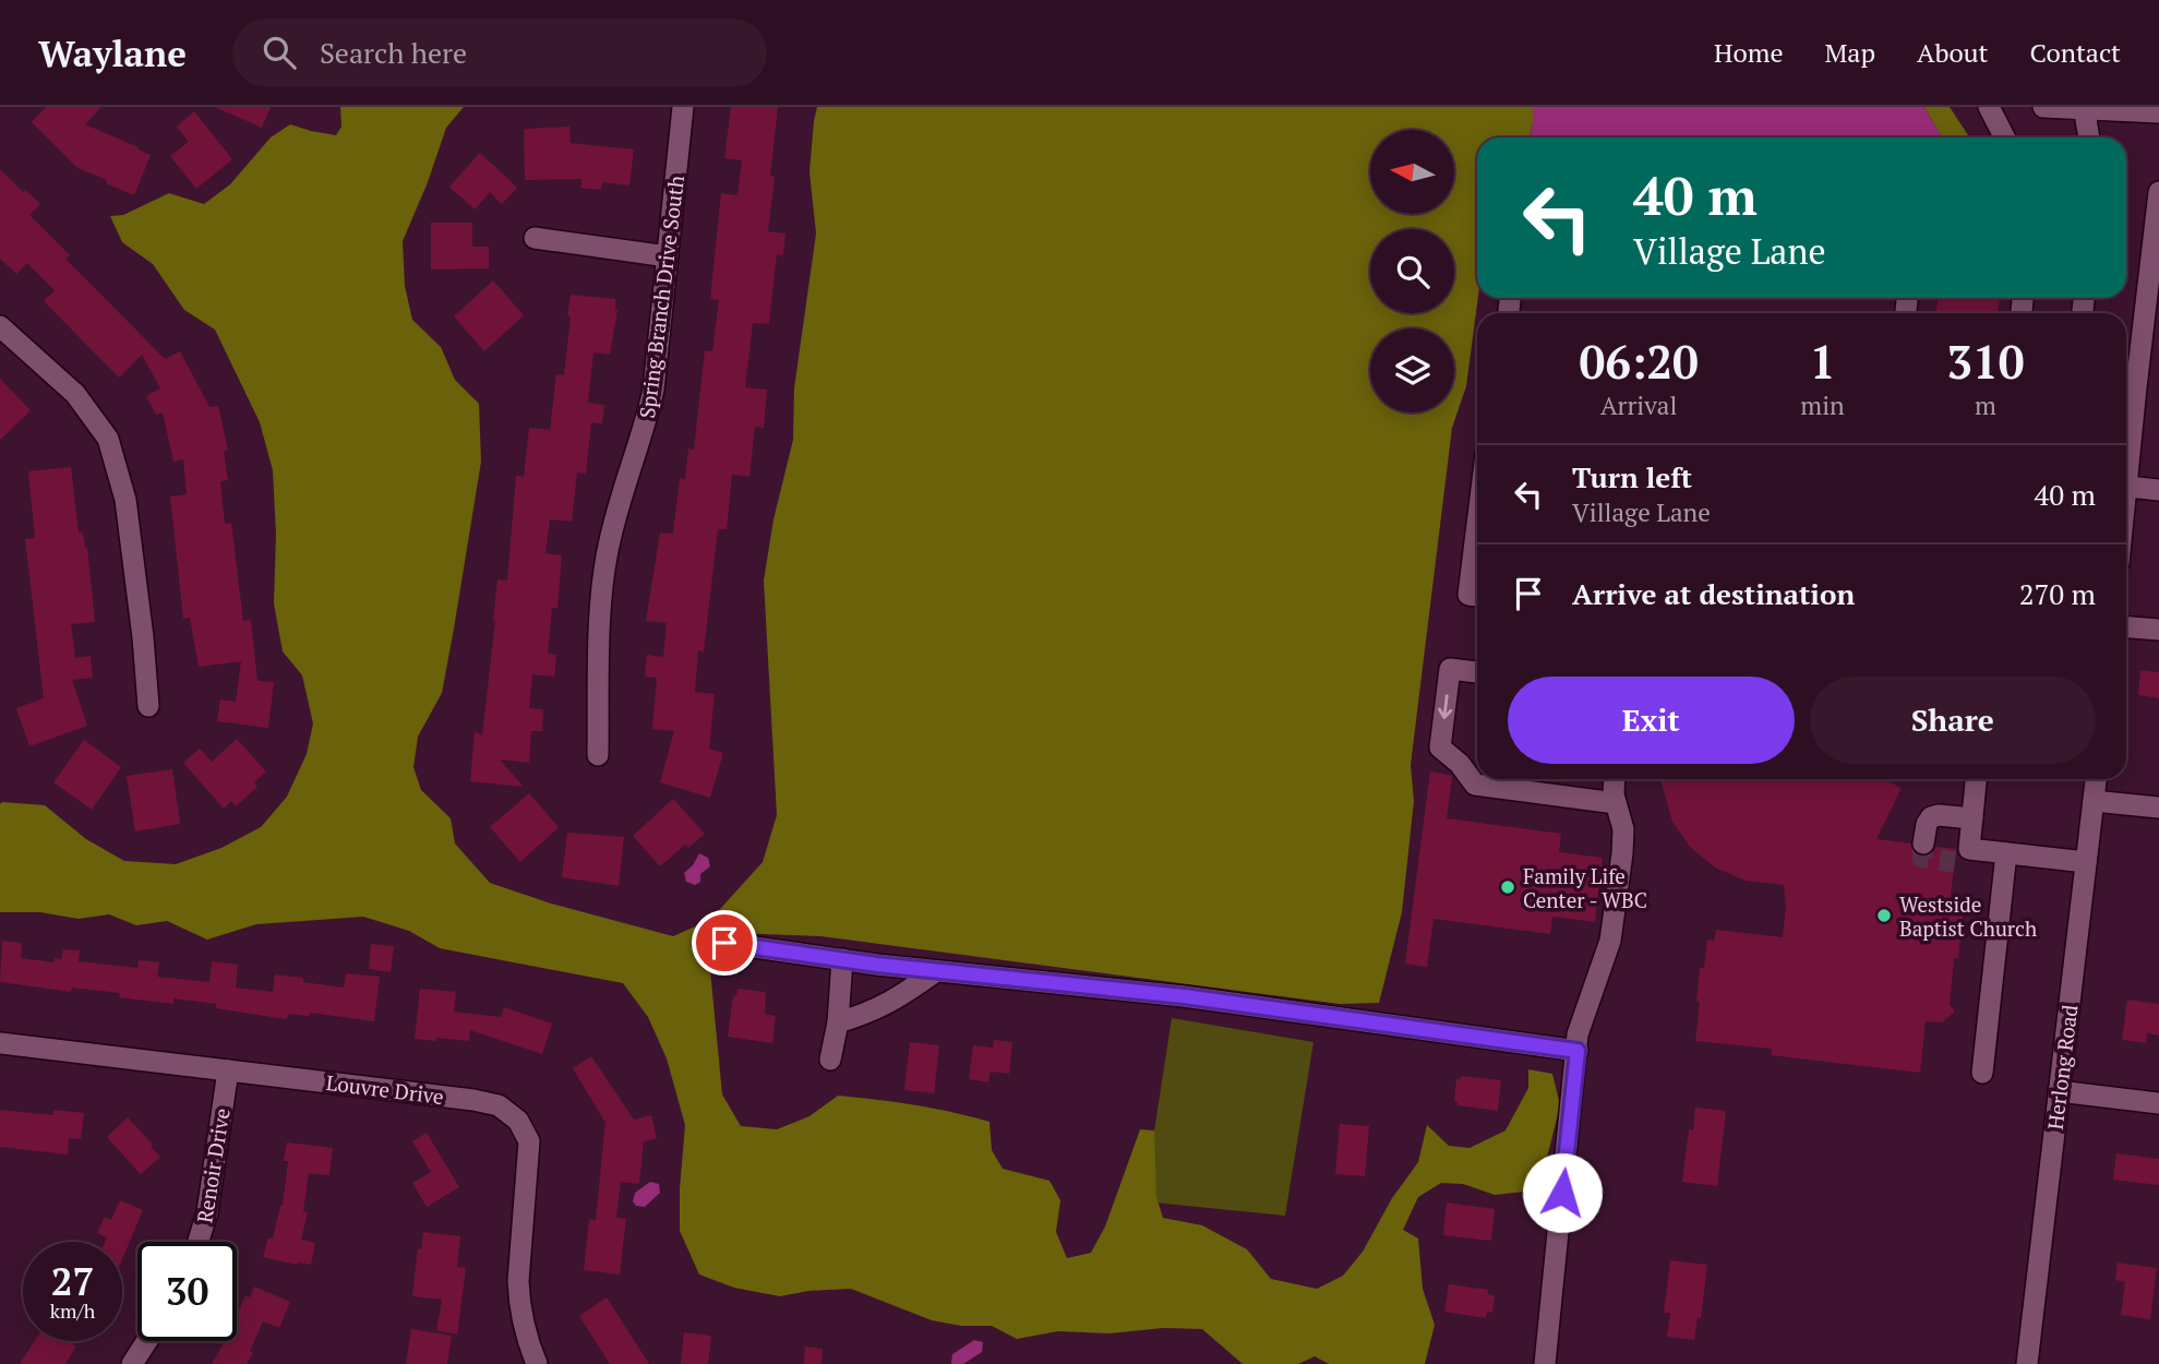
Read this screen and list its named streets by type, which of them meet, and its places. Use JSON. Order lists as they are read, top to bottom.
{
  "streets": {
    "street": [
      "Spring Branch Drive South",
      "Herlong Road",
      "Louvre Drive",
      "Renoir Drive"
    ]
  },
  "crossings": [
    ["Louvre Drive", "Renoir Drive"]
  ],
  "places": ["Family Life Center - WBC", "Westside Baptist Church"],
  "north": "left",
  "page": {
    "header": "Waylane",
    "search": "Search here",
    "nav": [
      "Home",
      "Map",
      "About",
      "Contact"
    ],
    "turn": ["40 m", "Village Lane"],
    "eta": [
      "06:20",
      "Arrival",
      "1",
      "min",
      "310",
      "m"
    ],
    "list": [
      {
        "name": "Turn left",
        "note": "Village Lane",
        "value": "40 m"
      },
      {
        "name": "Arrive at destination",
        "value": "270 m"
      }
    ],
    "buttons": ["Exit", "Share"],
    "speed": "27 km/h",
    "limit": "30"
  }
}
